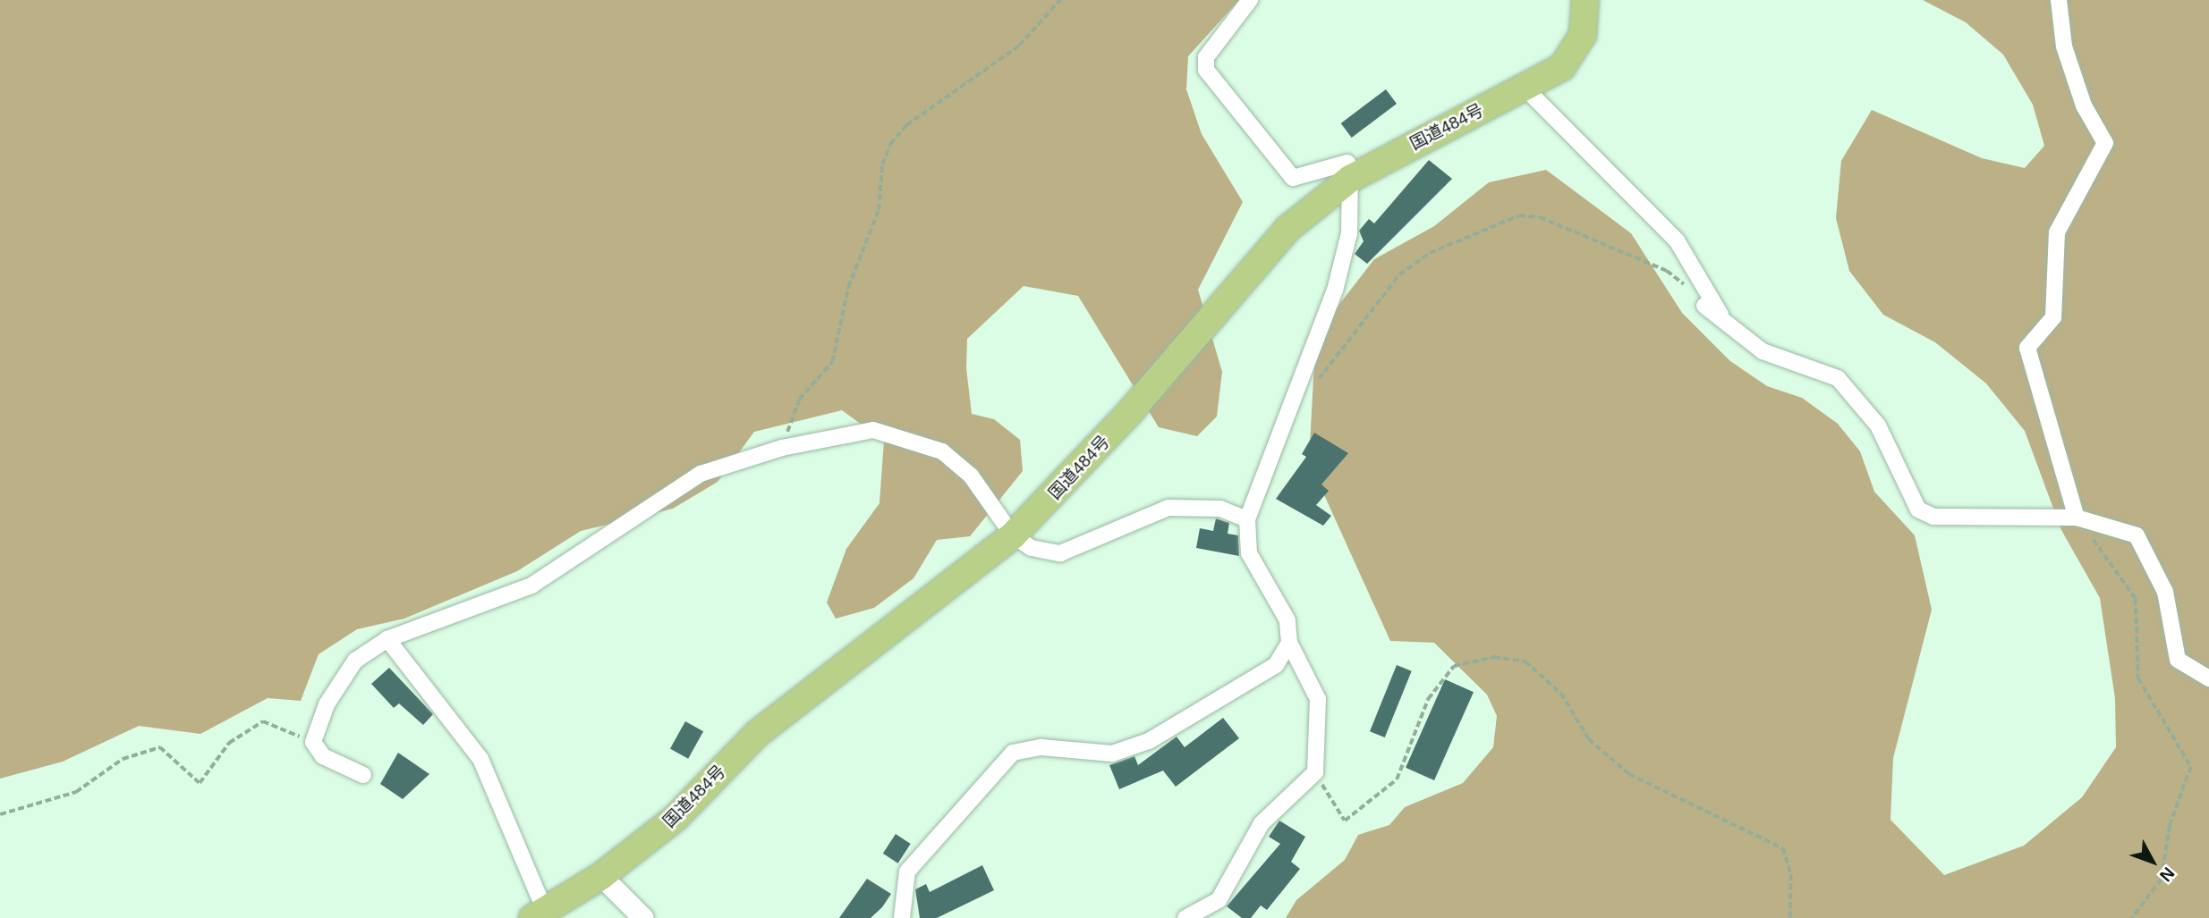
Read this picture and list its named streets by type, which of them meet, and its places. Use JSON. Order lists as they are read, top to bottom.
{
  "streets": {
    "highway": ["国道484号"]
  },
  "north": "bottom right"
}
